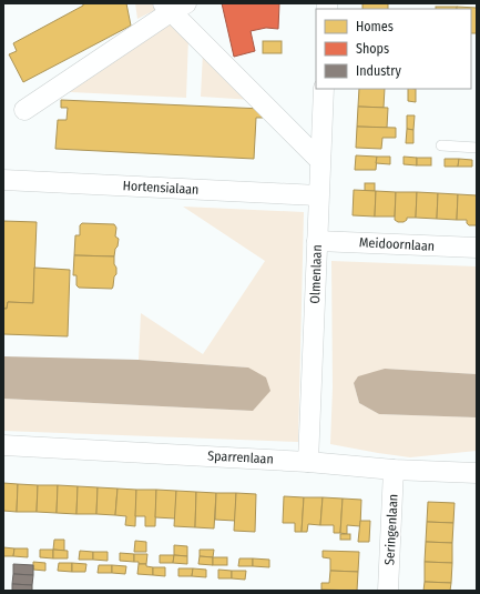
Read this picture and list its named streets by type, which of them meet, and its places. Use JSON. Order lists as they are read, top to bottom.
{
  "streets": {
    "street": [
      "Hortensialaan",
      "Meidoornlaan",
      "Olmenlaan",
      "Sparrenlaan",
      "Seringenlaan"
    ]
  },
  "crossings": [
    ["Hortensialaan", "Olmenlaan"],
    ["Meidoornlaan", "Olmenlaan"],
    ["Olmenlaan", "Sparrenlaan"],
    ["Sparrenlaan", "Seringenlaan"]
  ],
  "legend": ["Homes", "Shops", "Industry"]
}
